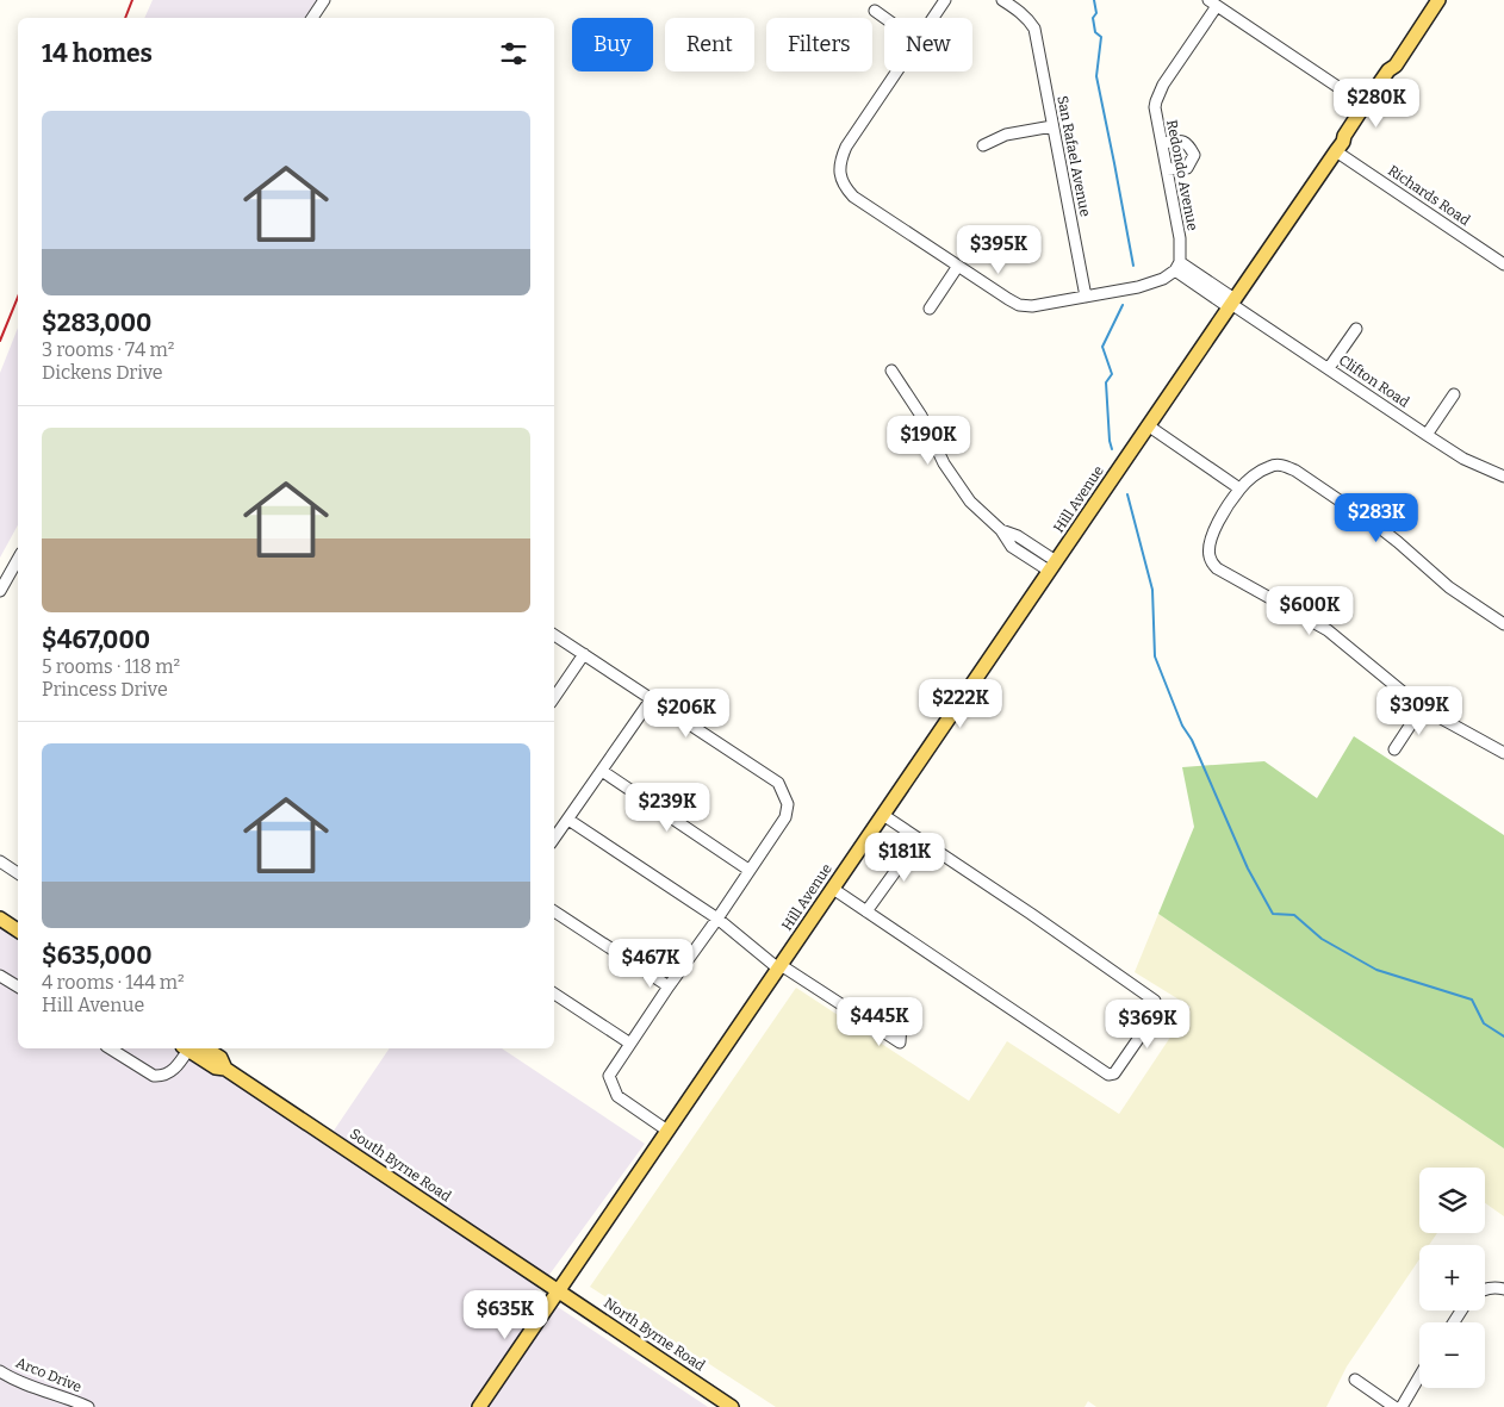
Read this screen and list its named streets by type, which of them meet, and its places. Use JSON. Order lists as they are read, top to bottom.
{
  "streets": {
    "main road": ["Hill Avenue", "South Byrne Road", "North Byrne Road"],
    "street": [
      "San Rafael Avenue",
      "Redondo Avenue",
      "Richards Road",
      "Clifton Road",
      "Arco Drive"
    ]
  },
  "crossings": [
    ["Redondo Avenue", "Clifton Road"],
    ["Richards Road", "Hill Avenue"],
    ["Clifton Road", "Hill Avenue"],
    ["Hill Avenue", "South Byrne Road"],
    ["Hill Avenue", "North Byrne Road"],
    ["South Byrne Road", "North Byrne Road"]
  ],
  "page": {
    "chip": [
      "Buy",
      "Rent",
      "Filters",
      "New"
    ],
    "heading": "14 homes",
    "price": [
      "$280K",
      "$395K",
      "$190K",
      "$283K",
      "$600K",
      "$222K",
      "$309K",
      "$206K",
      "$239K",
      "$181K",
      "$467K",
      "$445K",
      "$369K",
      "$635K"
    ],
    "list": [
      {
        "name": "$283,000",
        "note": "3 rooms · 74 m² · Dickens Drive"
      },
      {
        "name": "$467,000",
        "note": "5 rooms · 118 m² · Princess Drive"
      },
      {
        "name": "$635,000",
        "note": "4 rooms · 144 m² · Hill Avenue"
      }
    ],
    "map_buttons": ["+", "−"]
  }
}
